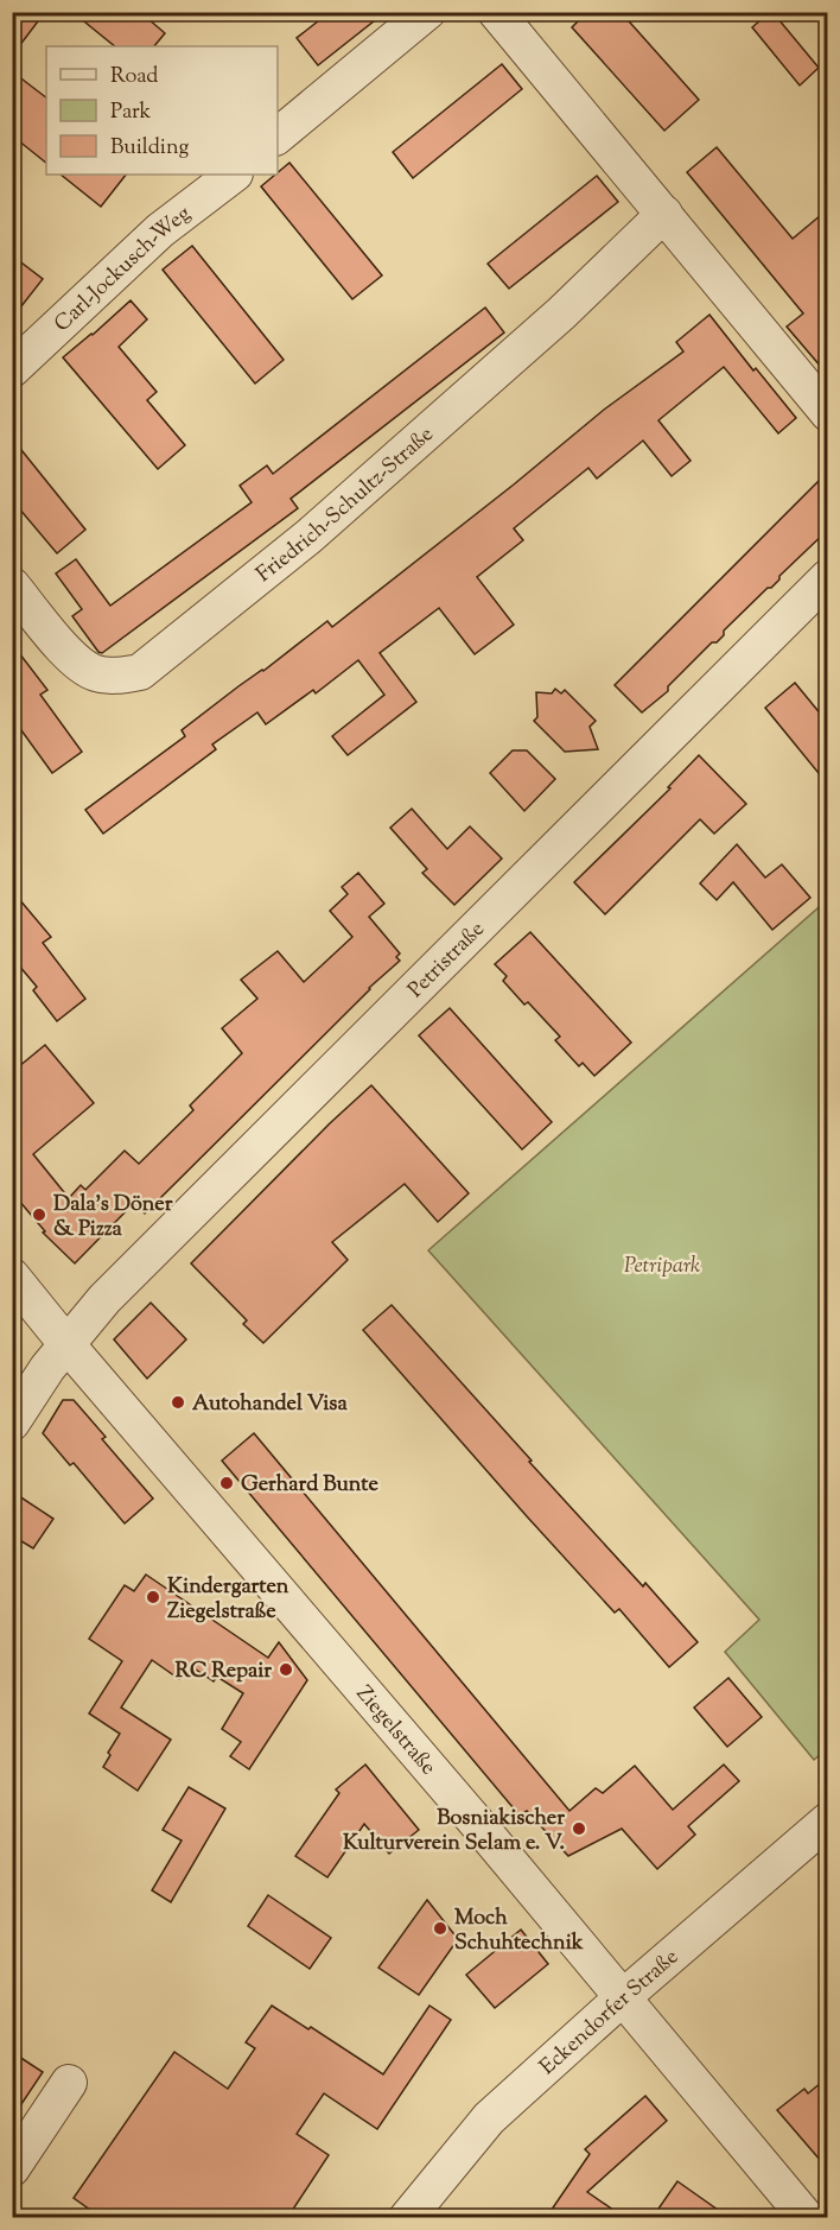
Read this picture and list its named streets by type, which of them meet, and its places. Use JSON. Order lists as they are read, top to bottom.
{
  "streets": {
    "street": [
      "Carl-Jockusch-Weg",
      "Friedrich-Schultz-Straße",
      "Petristraße",
      "Ziegelstraße",
      "Eckendorfer Straße"
    ]
  },
  "crossings": [
    ["Petristraße", "Ziegelstraße"],
    ["Ziegelstraße", "Eckendorfer Straße"]
  ],
  "parks": ["Petripark"],
  "places": [
    "Dala's Döner & Pizza",
    "Autohandel Visa",
    "Gerhard Bunte",
    "Kindergarten Ziegelstraße",
    "RC Repair",
    "Bosniakischer Kulturverein Selam e. V.",
    "Moch Schuhtechnik"
  ],
  "legend": ["Road", "Park", "Building"]
}
